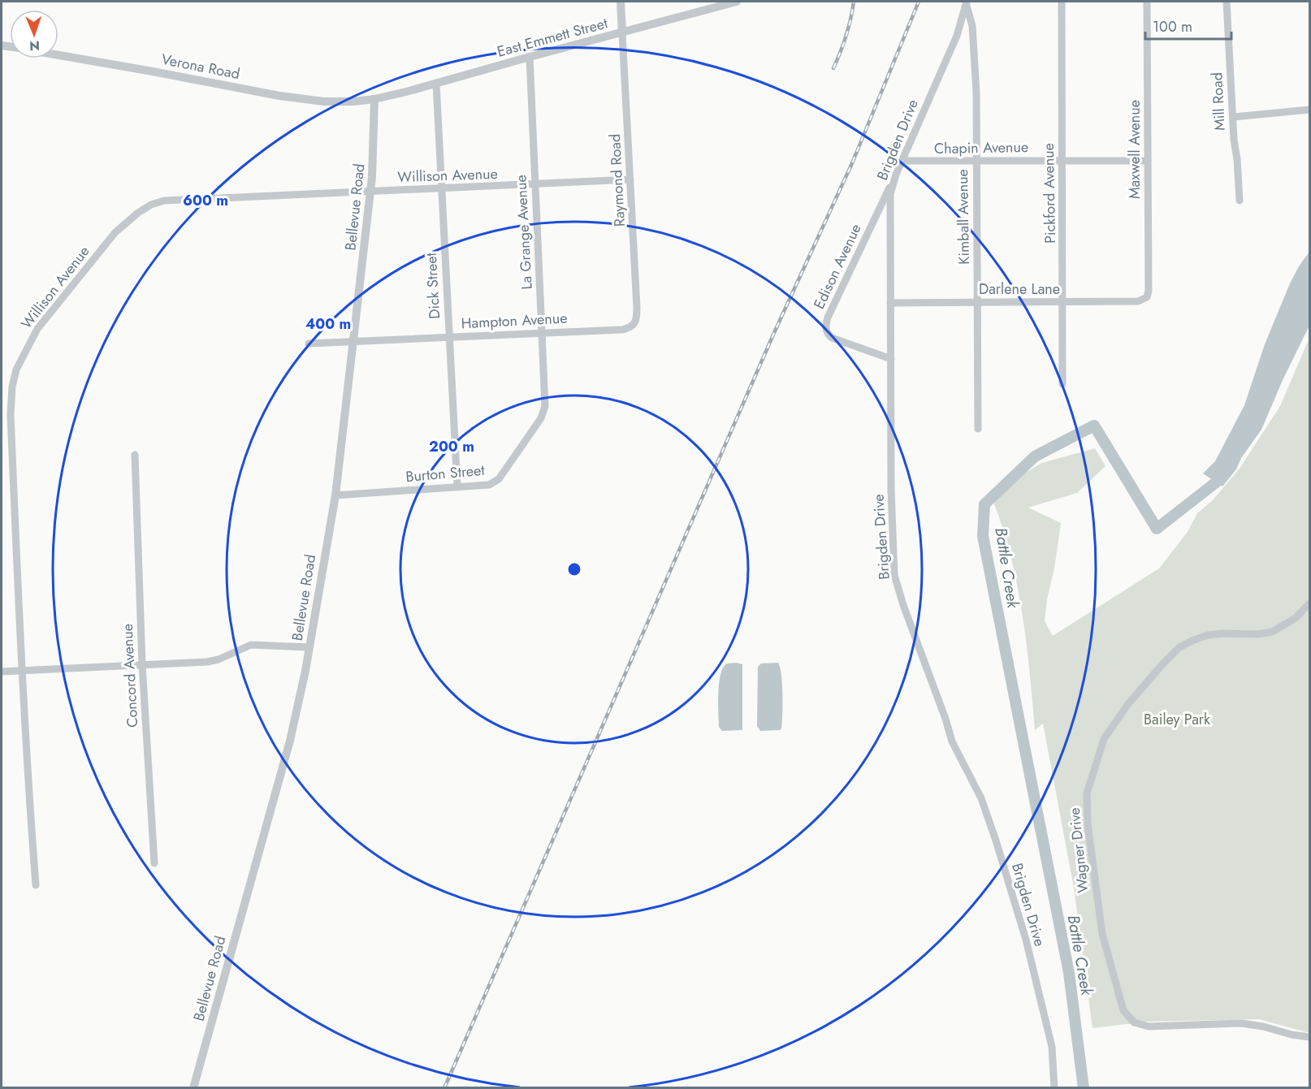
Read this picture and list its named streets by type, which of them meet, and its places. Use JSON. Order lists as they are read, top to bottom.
{
  "streets": {
    "street": [
      "East Emmett Street",
      "Verona Road",
      "Mill Road",
      "Brigden Drive",
      "Chapin Avenue",
      "Maxwell Avenue",
      "Willison Avenue",
      "Raymond Road",
      "Pickford Avenue",
      "Bellevue Road",
      "Kimball Avenue",
      "La Grange Avenue",
      "Edison Avenue",
      "Dick Street",
      "Darlene Lane",
      "Hampton Avenue",
      "Burton Street",
      "Concord Avenue",
      "Wagner Drive"
    ]
  },
  "crossings": [
    ["East Emmett Street", "Verona Road"],
    ["East Emmett Street", "Raymond Road"],
    ["East Emmett Street", "Bellevue Road"],
    ["East Emmett Street", "La Grange Avenue"],
    ["East Emmett Street", "Dick Street"],
    ["Verona Road", "Bellevue Road"],
    ["Brigden Drive", "Chapin Avenue"],
    ["Brigden Drive", "Kimball Avenue"],
    ["Brigden Drive", "Edison Avenue"],
    ["Brigden Drive", "Darlene Lane"],
    ["Chapin Avenue", "Maxwell Avenue"],
    ["Chapin Avenue", "Pickford Avenue"],
    ["Chapin Avenue", "Kimball Avenue"],
    ["Maxwell Avenue", "Darlene Lane"],
    ["Willison Avenue", "Raymond Road"],
    ["Willison Avenue", "Bellevue Road"],
    ["Willison Avenue", "La Grange Avenue"],
    ["Willison Avenue", "Dick Street"],
    ["Raymond Road", "Hampton Avenue"],
    ["Pickford Avenue", "Darlene Lane"],
    ["Bellevue Road", "Hampton Avenue"],
    ["Bellevue Road", "Burton Street"],
    ["Kimball Avenue", "Darlene Lane"],
    ["La Grange Avenue", "Hampton Avenue"],
    ["La Grange Avenue", "Burton Street"],
    ["Dick Street", "Hampton Avenue"],
    ["Dick Street", "Burton Street"]
  ],
  "water": ["Battle Creek"],
  "parks": ["Bailey Park"],
  "scale_bar": "100 m",
  "north": "bottom",
  "rings": ["600 m", "400 m", "200 m"]
}
